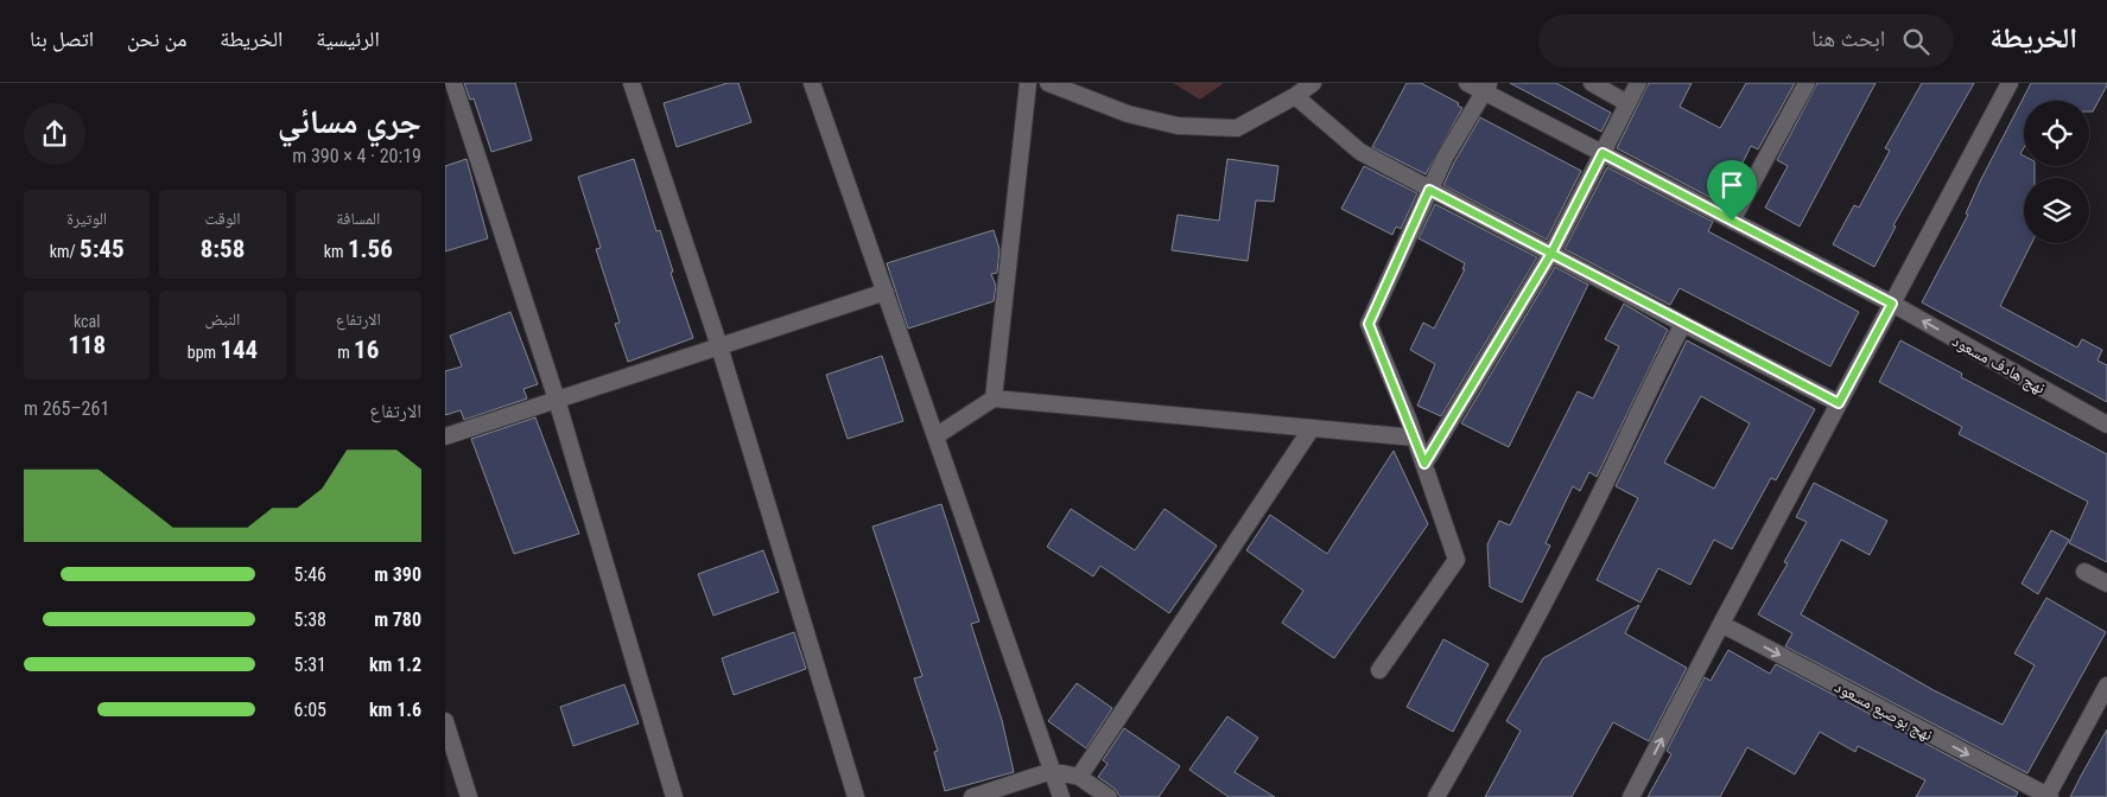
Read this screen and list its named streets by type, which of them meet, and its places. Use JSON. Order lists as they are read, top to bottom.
{
  "streets": {
    "street": ["نهج هادف مسعود", "نهج بوصبع مسعود"]
  },
  "one_way": ["نهج بوصبع مسعود"],
  "page": {
    "header": "الخريطة",
    "search": "ابحث هنا",
    "nav": [
      "الرئيسية",
      "الخريطة",
      "من نحن",
      "اتصل بنا"
    ],
    "heading": ["جري مسائي", "20:19 · 4 × 390 m"],
    "stats": [
      ["المسافة", "1.56 km"],
      ["الوقت", "8:58"],
      ["الوتيرة", "5:45 /km"],
      ["الارتفاع", "16 m"],
      ["النبض", "144 bpm"],
      ["kcal", "118"]
    ],
    "chart": ["الارتفاع", "261–265 m"],
    "list": [
      {
        "name": "390 m",
        "note": "5:46"
      },
      {
        "name": "780 m",
        "note": "5:38"
      },
      {
        "name": "1.2 km",
        "note": "5:31"
      },
      {
        "name": "1.6 km",
        "note": "6:05"
      }
    ]
  }
}
